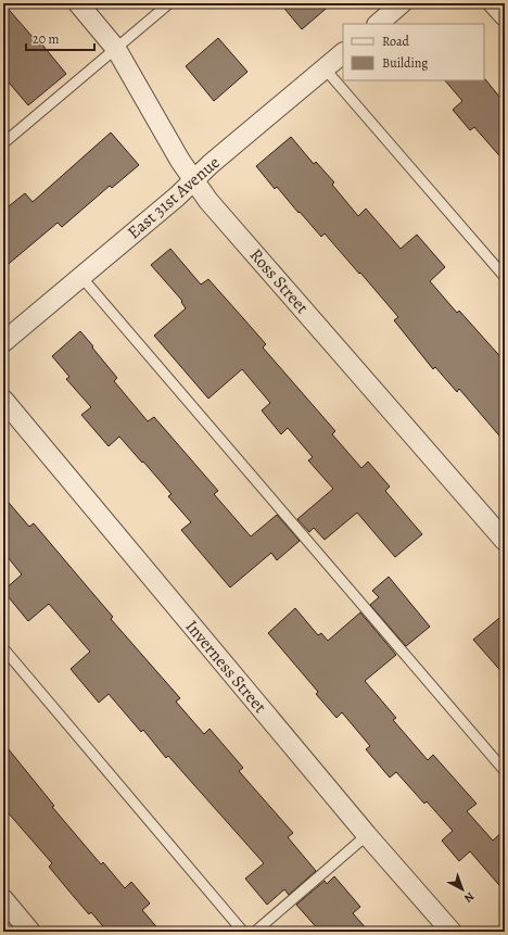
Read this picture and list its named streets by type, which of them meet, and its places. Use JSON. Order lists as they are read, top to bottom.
{
  "streets": {
    "street": ["East 31st Avenue", "Ross Street", "Inverness Street"]
  },
  "crossings": [
    ["East 31st Avenue", "Ross Street"]
  ],
  "legend": ["Road", "Building"],
  "scale_bar": "20 m",
  "north": "bottom right"
}
